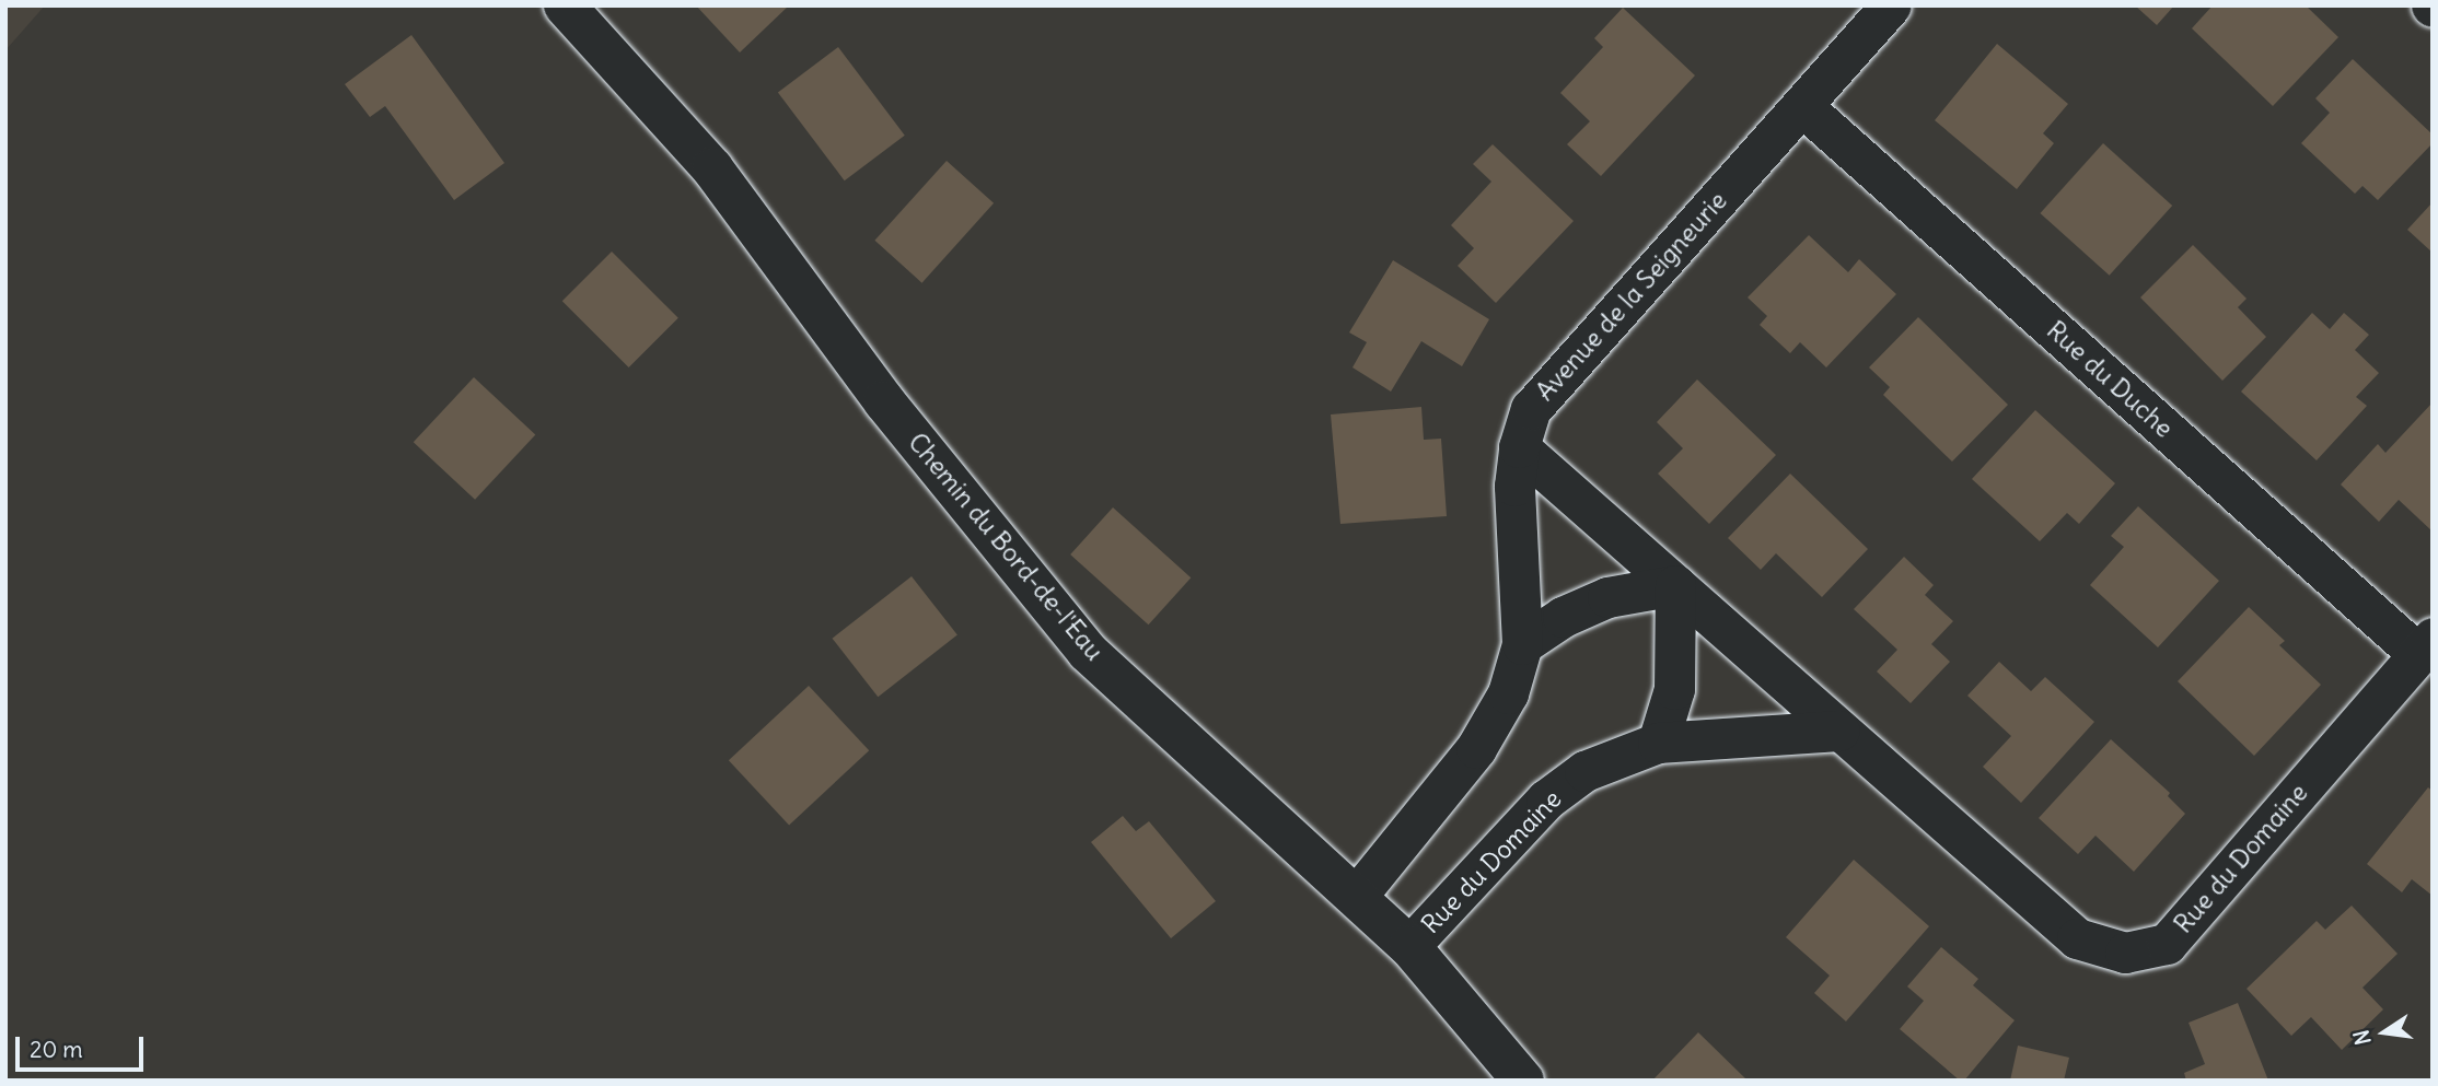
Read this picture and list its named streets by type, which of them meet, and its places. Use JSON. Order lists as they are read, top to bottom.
{
  "streets": {
    "street": [
      "Avenue de la Seigneurie",
      "Rue du Duche",
      "Chemin du Bord-de-l'Eau",
      "Rue du Domaine"
    ]
  },
  "crossings": [
    ["Avenue de la Seigneurie", "Rue du Duche"],
    ["Avenue de la Seigneurie", "Chemin du Bord-de-l'Eau"],
    ["Avenue de la Seigneurie", "Rue du Domaine"],
    ["Rue du Duche", "Rue du Domaine"],
    ["Chemin du Bord-de-l'Eau", "Rue du Domaine"]
  ],
  "scale_bar": "20 m",
  "north": "left"
}
